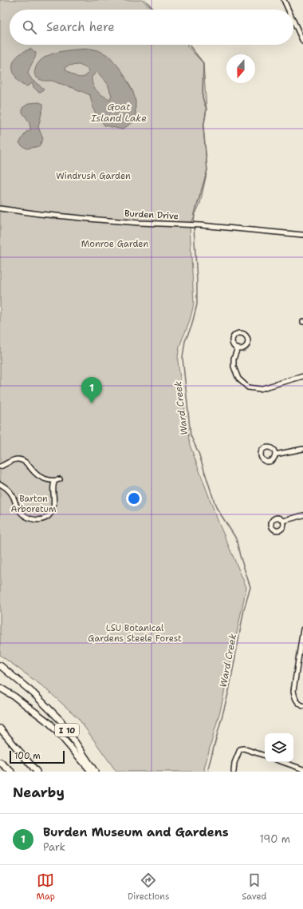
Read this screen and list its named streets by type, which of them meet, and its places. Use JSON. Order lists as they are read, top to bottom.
{
  "streets": {
    "highway": ["I 10"],
    "street": ["Burden Drive"]
  },
  "water": ["Goat Island Lake", "Ward Creek"],
  "parks": [
    "Windrush Garden",
    "Monroe Garden",
    "Barton Arboretum",
    "LSU Botanical Gardens Steele Forest"
  ],
  "scale_bar": "100 m",
  "north": "bottom",
  "page": {
    "search": "Search here",
    "pins": "1",
    "scale": "100 m",
    "heading": "Nearby",
    "list": [
      {
        "mark": "1",
        "name": "Burden Museum and Gardens",
        "note": "Park",
        "value": "190 m"
      }
    ],
    "nav": ["Map", "Directions", "Saved"]
  }
}
